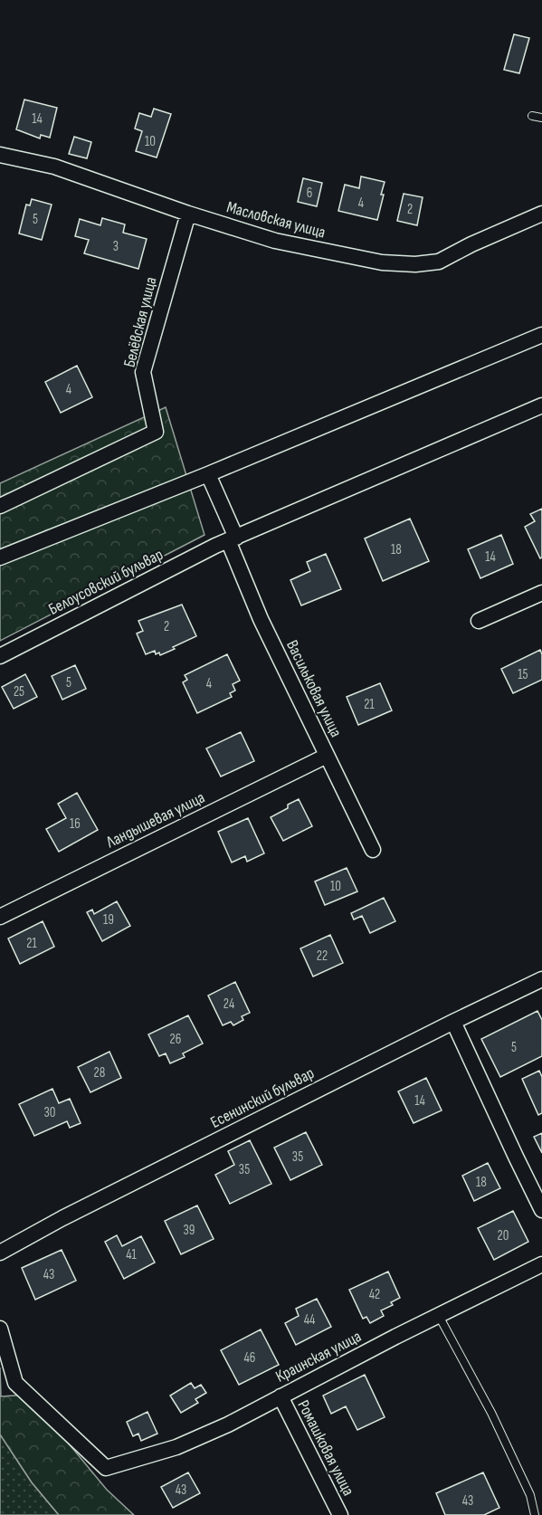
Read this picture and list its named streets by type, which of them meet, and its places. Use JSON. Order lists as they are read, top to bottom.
{
  "streets": {
    "street": [
      "Масловская улица",
      "Белёвская улица",
      "Белоусовский бульвар",
      "Васильковая улица",
      "Ландышевая улица",
      "Есенинский бульвар",
      "Краинская улица",
      "Ромашковая улица"
    ]
  },
  "crossings": [
    ["Масловская улица", "Белёвская улица"],
    ["Белоусовский бульвар", "Васильковая улица"],
    ["Васильковая улица", "Ландышевая улица"],
    ["Краинская улица", "Ромашковая улица"]
  ],
  "house_numbers": [
    "14",
    "10",
    "6",
    "4",
    "2",
    "5",
    "3",
    "4",
    "18",
    "14",
    "2",
    "15",
    "5",
    "4",
    "25",
    "21",
    "16",
    "10",
    "19",
    "21",
    "22",
    "24",
    "26",
    "5",
    "28",
    "14",
    "30",
    "35",
    "35",
    "18",
    "39",
    "20",
    "41",
    "43",
    "42",
    "44",
    "46",
    "43",
    "43"
  ]
}
